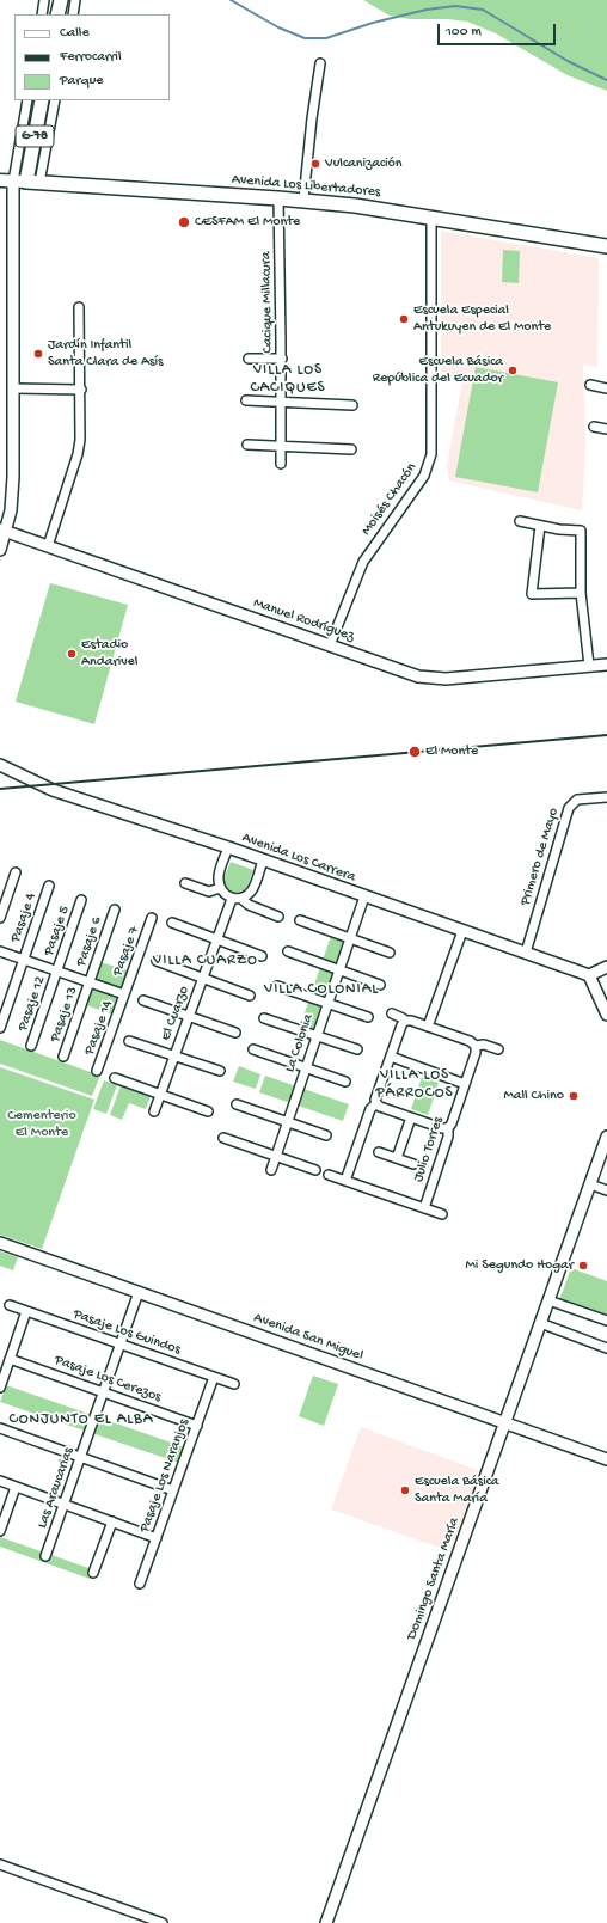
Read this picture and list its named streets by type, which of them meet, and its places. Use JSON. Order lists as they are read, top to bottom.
{
  "streets": {
    "main road": ["G-78", "Avenida Los Libertadores"],
    "street": [
      "Cacique Millacura",
      "Moisés Chacón",
      "Manuel Rodríguez",
      "Primero de Mayo",
      "Avenida Los Carrera",
      "Pasaje 4",
      "Pasaje 5",
      "Pasaje 6",
      "Pasaje 7",
      "Pasaje 12",
      "El Cuarzo",
      "Pasaje 13",
      "Pasaje 14",
      "La Colonia",
      "Julio Torres",
      "Pasaje Los Guindos",
      "Avenida San Miguel",
      "Pasaje Los Cerezos",
      "Pasaje Los Naranjos",
      "Las Araucarias",
      "Domingo Santa María"
    ]
  },
  "crossings": [
    ["G-78", "Avenida Los Libertadores"],
    ["Avenida Los Libertadores", "Cacique Millacura"],
    ["Avenida Los Libertadores", "Moisés Chacón"],
    ["Moisés Chacón", "Manuel Rodríguez"],
    ["Primero de Mayo", "Avenida Los Carrera"],
    ["Avenida Los Carrera", "La Colonia"],
    ["Pasaje 5", "Pasaje 12"],
    ["Pasaje 6", "Pasaje 13"],
    ["Pasaje 7", "Pasaje 14"],
    ["Pasaje Los Guindos", "Pasaje Los Naranjos"],
    ["Pasaje Los Guindos", "Las Araucarias"],
    ["Avenida San Miguel", "Las Araucarias"],
    ["Avenida San Miguel", "Domingo Santa María"],
    ["Pasaje Los Cerezos", "Pasaje Los Naranjos"],
    ["Pasaje Los Cerezos", "Las Araucarias"]
  ],
  "districts": [
    "VILLA LOS CACIQUES",
    "VILLA CUARZO",
    "VILLA COLONIAL",
    "VILLA LOS PÁRROCOS",
    "CONJUNTO EL ALBA"
  ],
  "parks": ["Cementerio El Monte"],
  "places": [
    "Vulcanización",
    "CESFAM El Monte",
    "Escuela Especial Antukuyen de El Monte",
    "Jardín Infantil Santa Clara de Asís",
    "Escuela Básica República del Ecuador",
    "Estadio Andarivel",
    "El Monte",
    "Mall Chino",
    "Mi Segundo Hogar",
    "Escuela Básica Santa María"
  ],
  "legend": ["Calle", "Ferrocarril", "Parque"],
  "scale_bar": "100 m"
}
